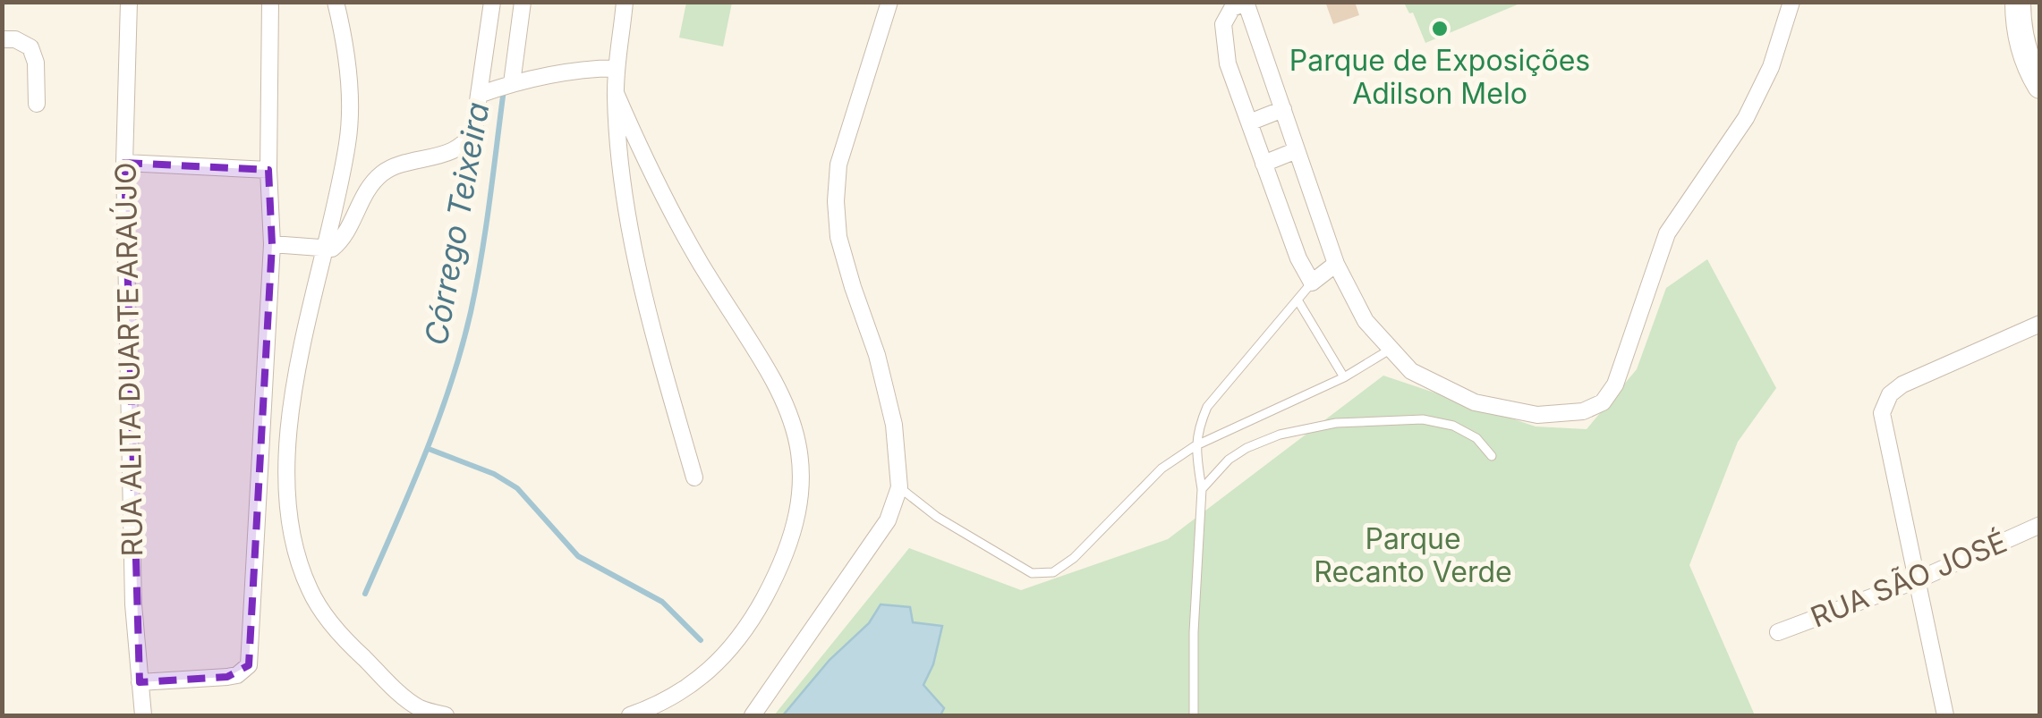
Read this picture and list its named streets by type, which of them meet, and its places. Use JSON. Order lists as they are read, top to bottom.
{
  "streets": {
    "street": ["RUA ALITA DUARTE ARAÚJO", "RUA SÃO JOSÉ"]
  },
  "water": ["Córrego Teixeira"],
  "parks": ["Parque Recanto Verde"],
  "places": ["Parque de Exposições Adilson Melo"]
}
